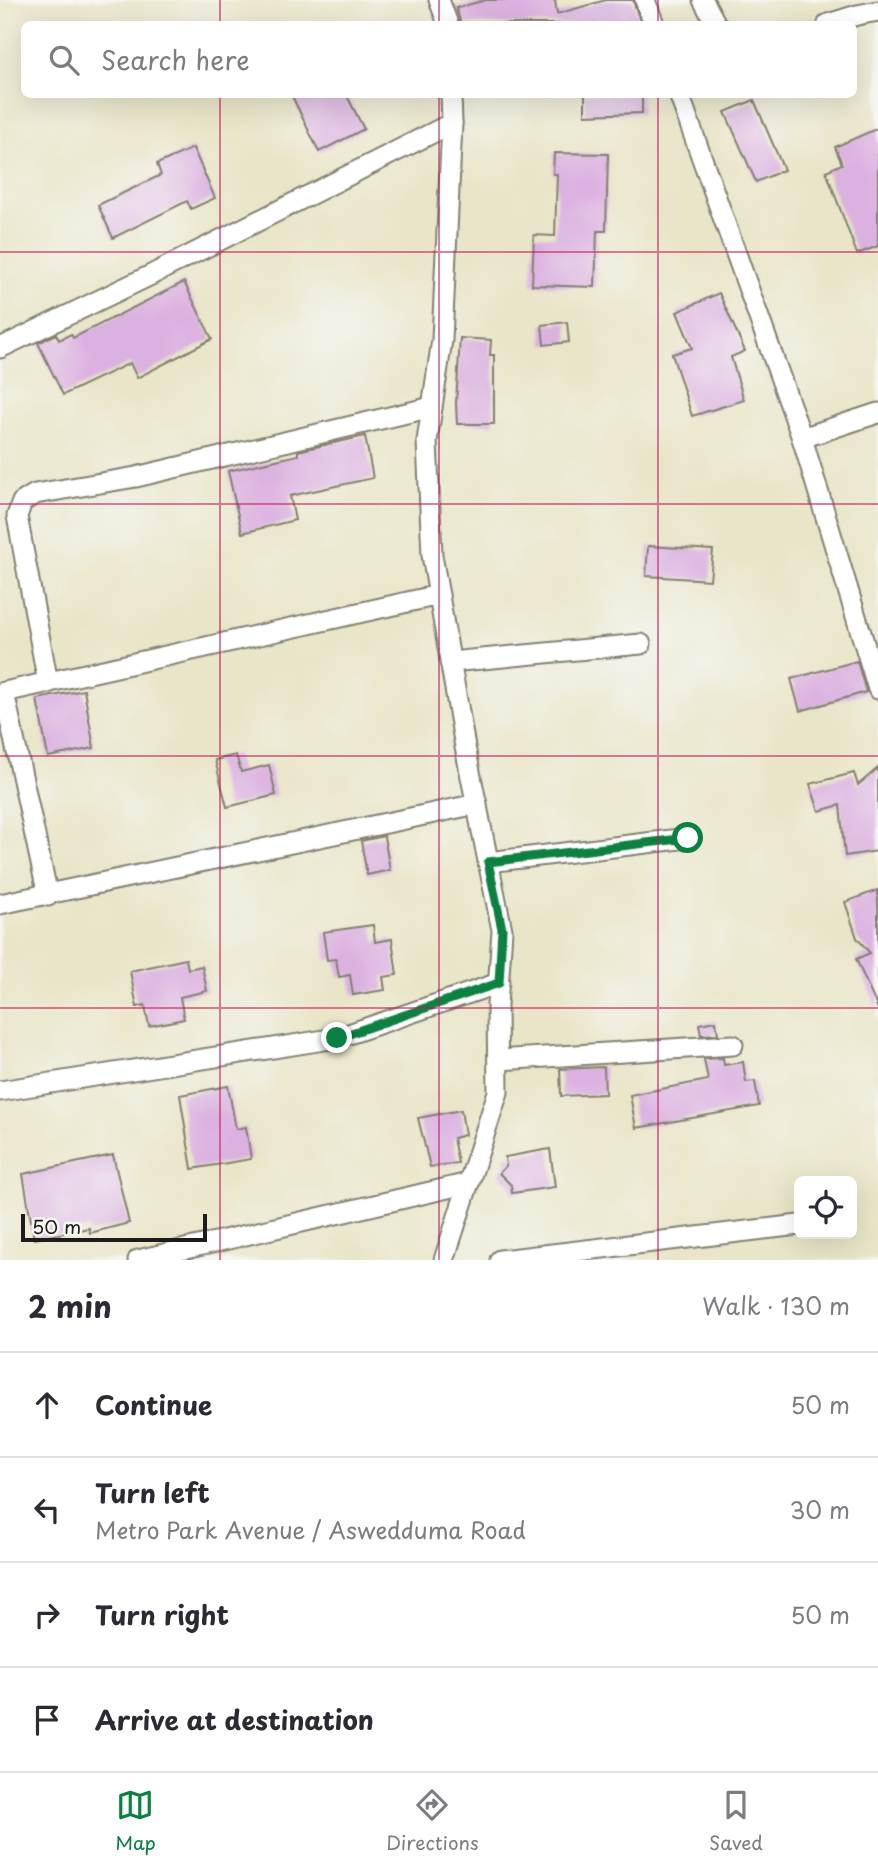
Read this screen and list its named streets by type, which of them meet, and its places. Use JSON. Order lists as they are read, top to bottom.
{
  "scale_bar": "50 m",
  "page": {
    "search": "Search here",
    "scale": "50 m",
    "heading": ["2 min", "Walk · 130 m"],
    "list": [
      ["Continue", "50 m"],
      ["Turn left", "Metro Park Avenue / Aswedduma Road", "30 m"],
      ["Turn right", "50 m"],
      "Arrive at destination"
    ],
    "nav": ["Map", "Directions", "Saved"]
  }
}
